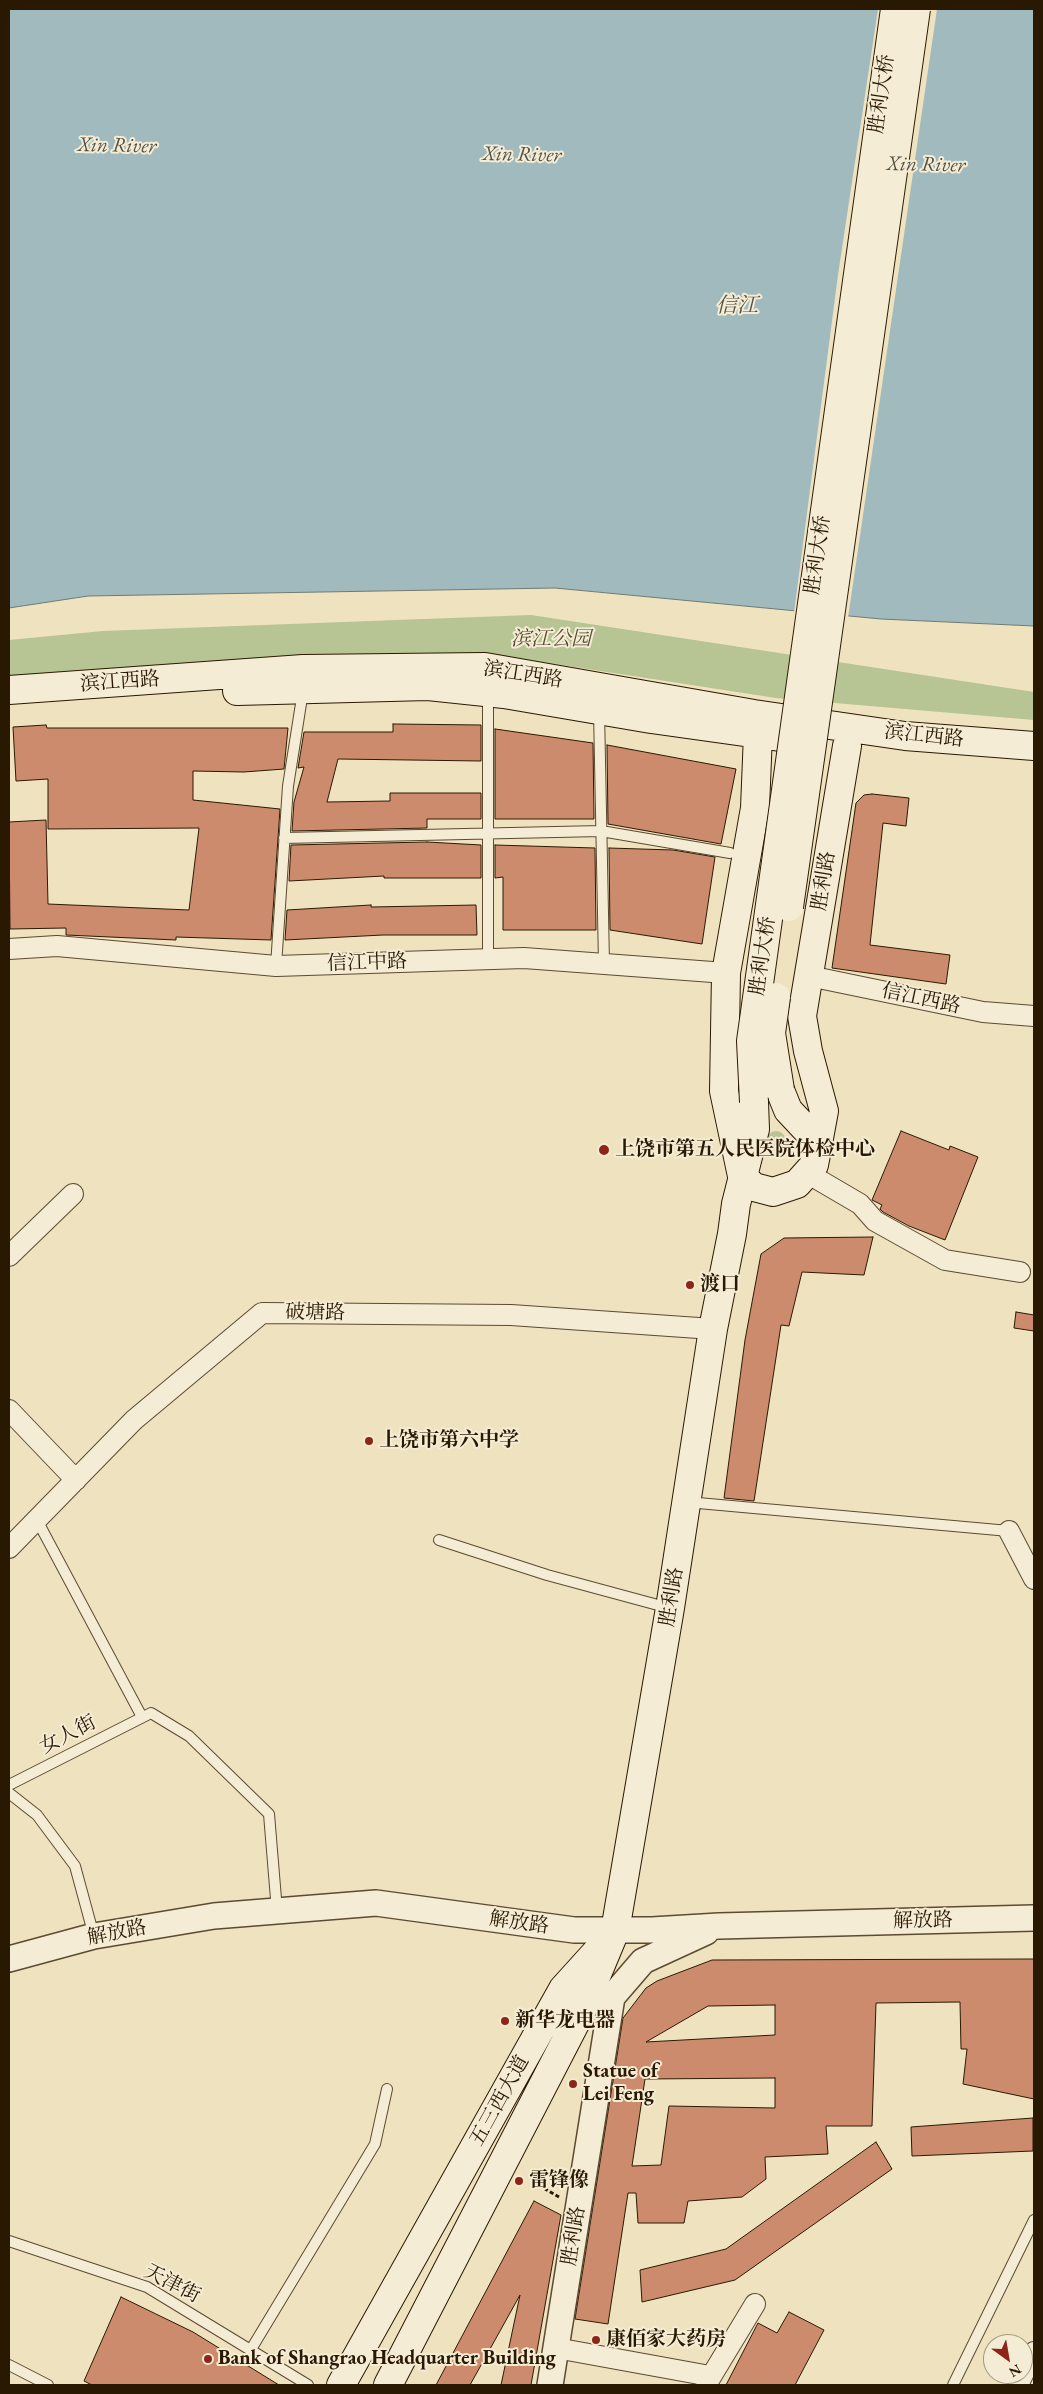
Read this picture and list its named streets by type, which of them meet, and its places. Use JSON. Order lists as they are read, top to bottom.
{
  "streets": {
    "main road": [
      "胜利大桥",
      "滨江西路",
      "胜利路",
      "五三西大道"
    ],
    "street": [
      "信江中路",
      "信江西路",
      "破塘路",
      "解放路"
    ],
    "lane": ["女人街", "天津街"]
  },
  "crossings": [
    ["胜利大桥", "胜利路"],
    ["滨江西路", "胜利路"],
    ["胜利路", "信江西路"],
    ["胜利路", "破塘路"],
    ["胜利路", "解放路"],
    ["胜利路", "五三西大道"],
    ["解放路", "五三西大道"]
  ],
  "water": ["Xin River", "信江"],
  "parks": ["滨江公园"],
  "places": [
    "上饶市第五人民医院体检中心",
    "渡口",
    "上饶市第六中学",
    "新华龙电器",
    "Statue of Lei Feng",
    "雷锋像",
    "康佰家大药房",
    "Bank of Shangrao Headquarter Building"
  ],
  "north": "bottom right"
}
